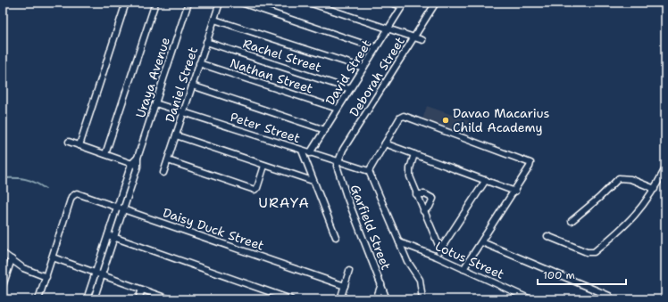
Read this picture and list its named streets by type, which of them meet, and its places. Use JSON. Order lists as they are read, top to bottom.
{
  "streets": {
    "street": [
      "Rachel Street",
      "David Street",
      "Nathan Street",
      "Deborah Street",
      "Uraya Avenue",
      "Daniel Street",
      "Peter Street",
      "Garfield Street",
      "Daisy Duck Street",
      "Lotus Street"
    ]
  },
  "crossings": [
    ["Rachel Street", "David Street"],
    ["Rachel Street", "Daniel Street"],
    ["David Street", "Nathan Street"],
    ["David Street", "Peter Street"],
    ["Nathan Street", "Daniel Street"],
    ["Deborah Street", "Peter Street"],
    ["Deborah Street", "Garfield Street"],
    ["Uraya Avenue", "Peter Street"],
    ["Uraya Avenue", "Daisy Duck Street"],
    ["Daniel Street", "Peter Street"],
    ["Peter Street", "Garfield Street"]
  ],
  "districts": ["URAYA"],
  "places": ["Davao Macarius Child Academy"],
  "scale_bar": "100 m"
}
